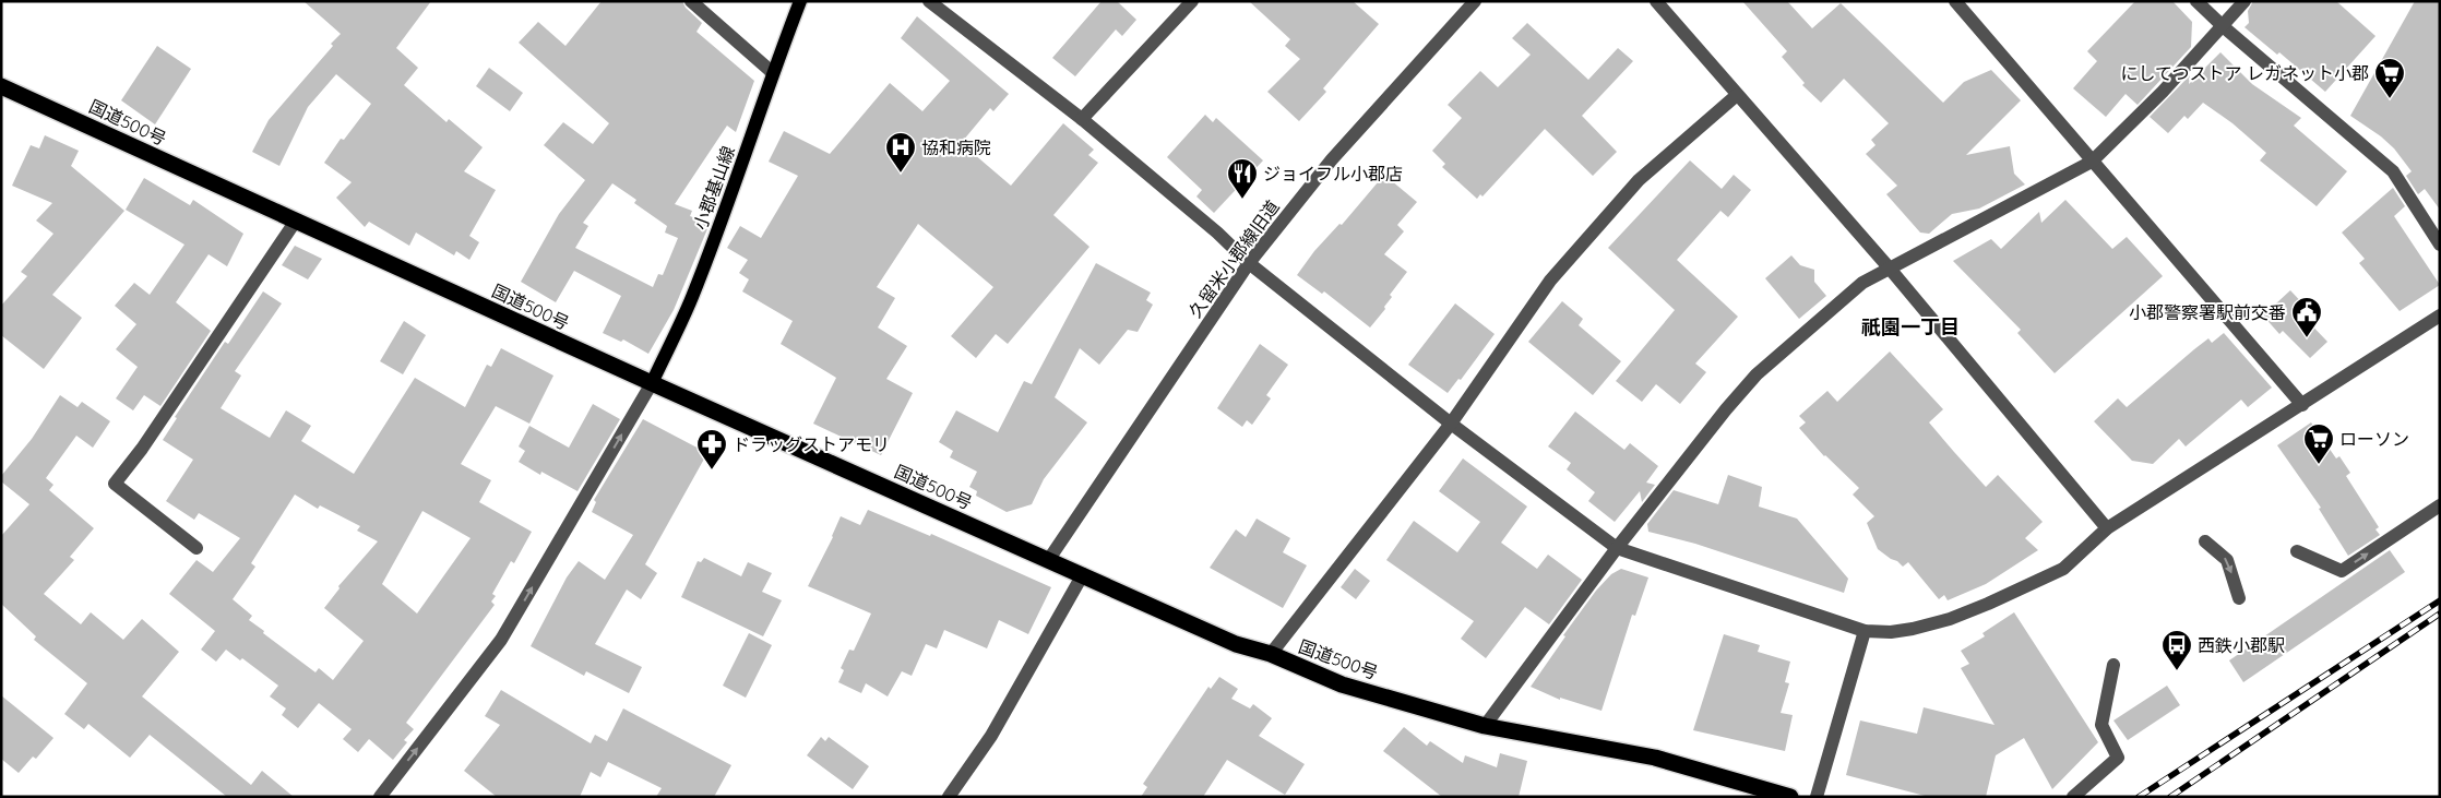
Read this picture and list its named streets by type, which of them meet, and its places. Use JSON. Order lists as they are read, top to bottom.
{
  "streets": {
    "highway": ["国道500号"],
    "main road": ["小郡基山線"],
    "street": ["久留米小郡線旧道"]
  },
  "crossings": [
    ["国道500号", "小郡基山線"],
    ["国道500号", "久留米小郡線旧道"]
  ],
  "districts": ["祇園一丁目"],
  "places": {
    "supermarket": ["にしてつストア レガネット小郡", "ローソン"],
    "hospital": ["協和病院"],
    "restaurant": ["ジョイフル小郡店"],
    "public building": ["小郡警察署駅前交番"],
    "pharmacy": ["ドラッグストアモリ"],
    "bus stop": ["西鉄小郡駅"]
  }
}
